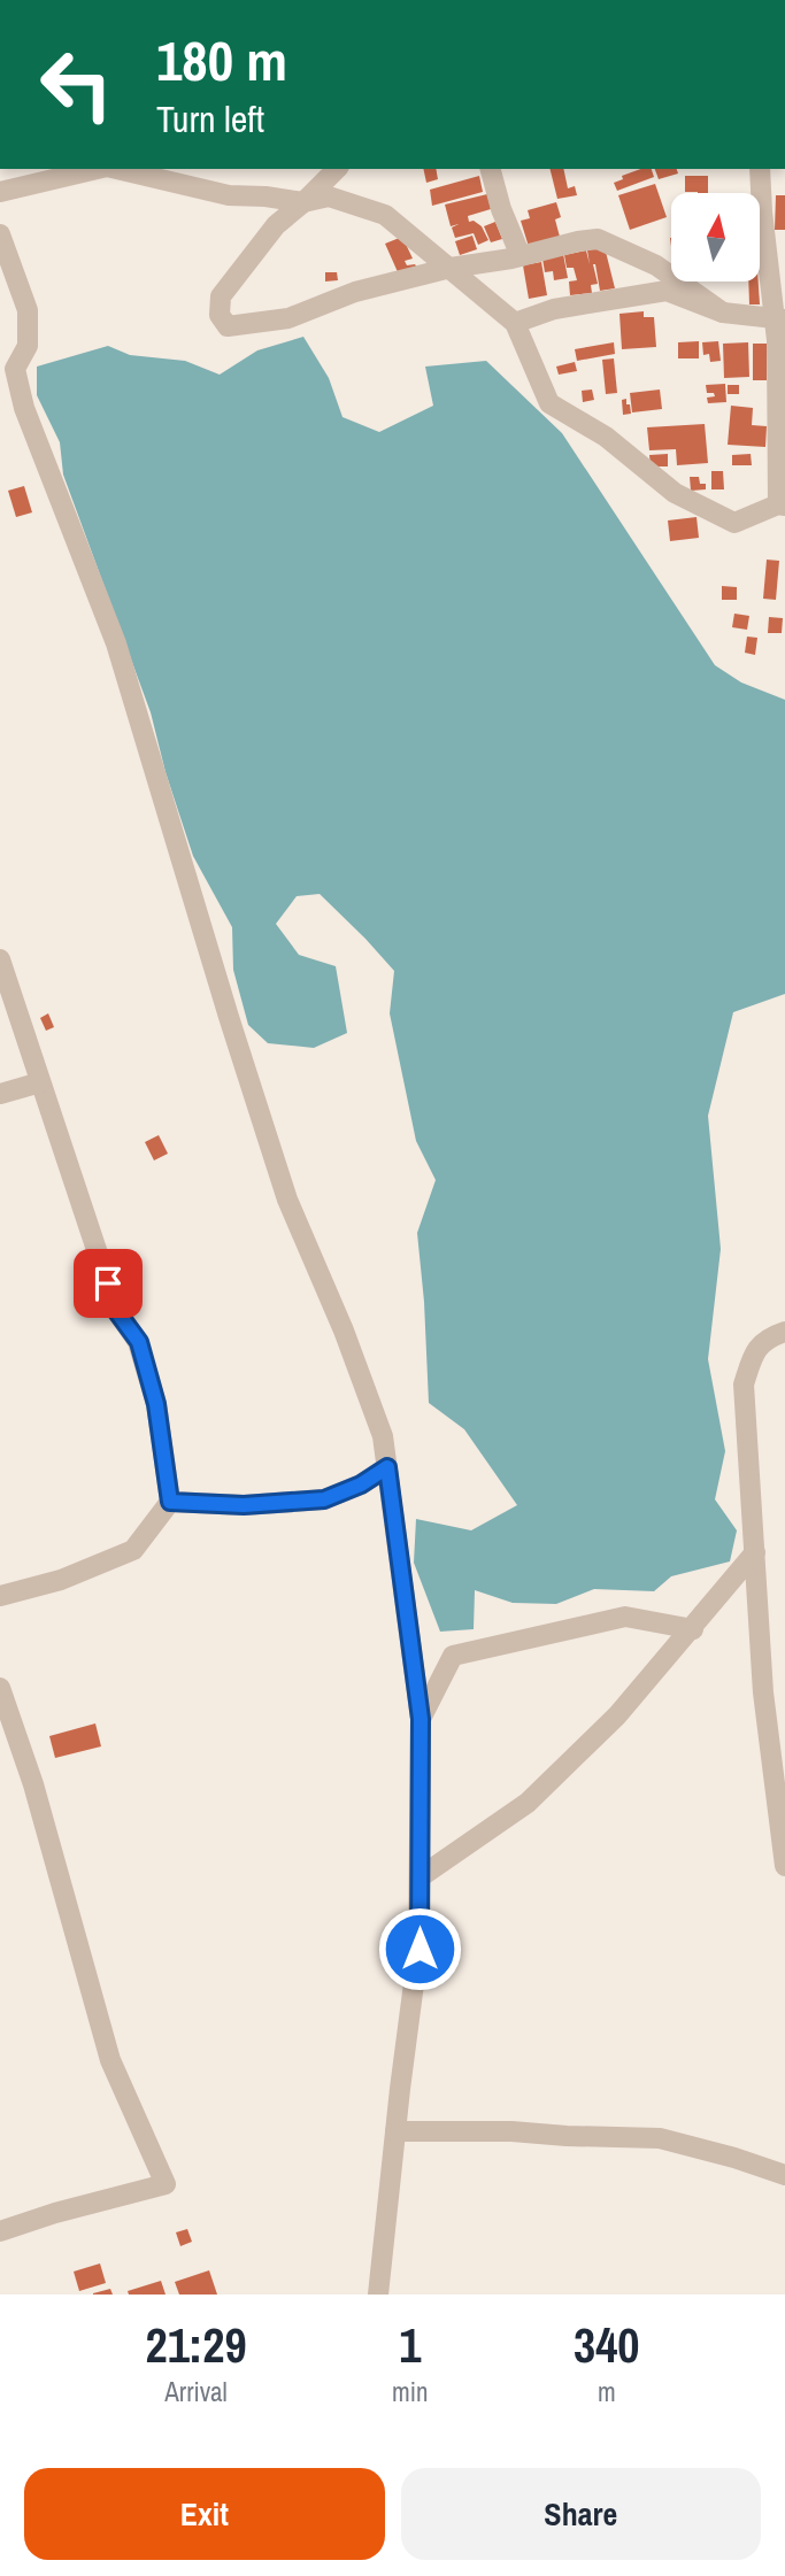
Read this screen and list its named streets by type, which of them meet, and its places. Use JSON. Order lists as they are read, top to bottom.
{
  "north": "top",
  "page": {
    "turn": ["180 m", "Turn left"],
    "eta": [
      "21:29",
      "Arrival",
      "1",
      "min",
      "340",
      "m"
    ],
    "buttons": ["Exit", "Share"]
  }
}
